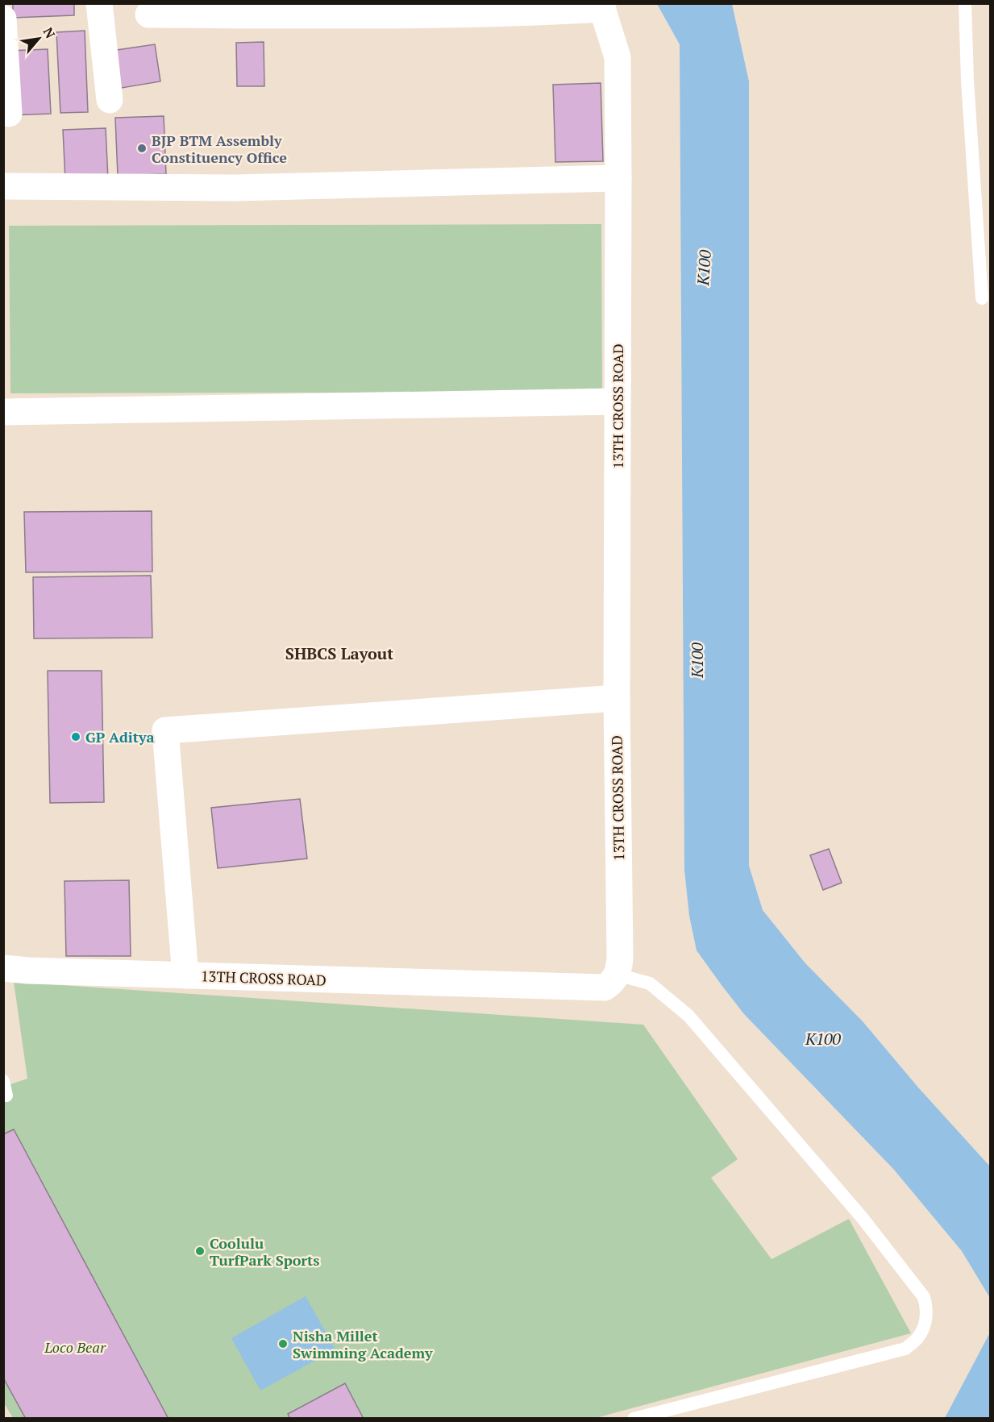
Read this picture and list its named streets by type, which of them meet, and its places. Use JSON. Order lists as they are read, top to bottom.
{
  "streets": {
    "street": ["13TH CROSS ROAD"]
  },
  "districts": ["SHBCS Layout"],
  "water": ["K100"],
  "parks": ["Loco Bear"],
  "places": [
    "BJP BTM Assembly Constituency Office",
    "GP Aditya",
    "Coolulu TurfPark Sports",
    "Nisha Millet Swimming Academy"
  ],
  "north": "top right"
}
